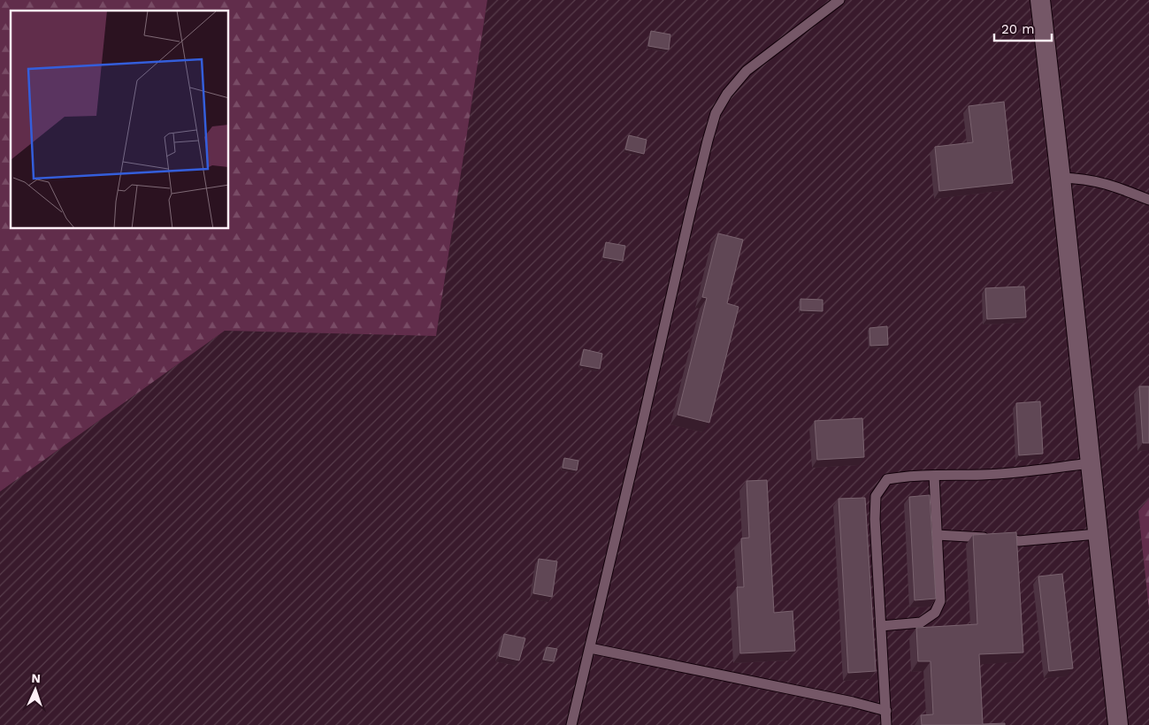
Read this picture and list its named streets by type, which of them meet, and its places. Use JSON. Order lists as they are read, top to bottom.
{
  "scale_bar": "20 m",
  "north": "top"
}
